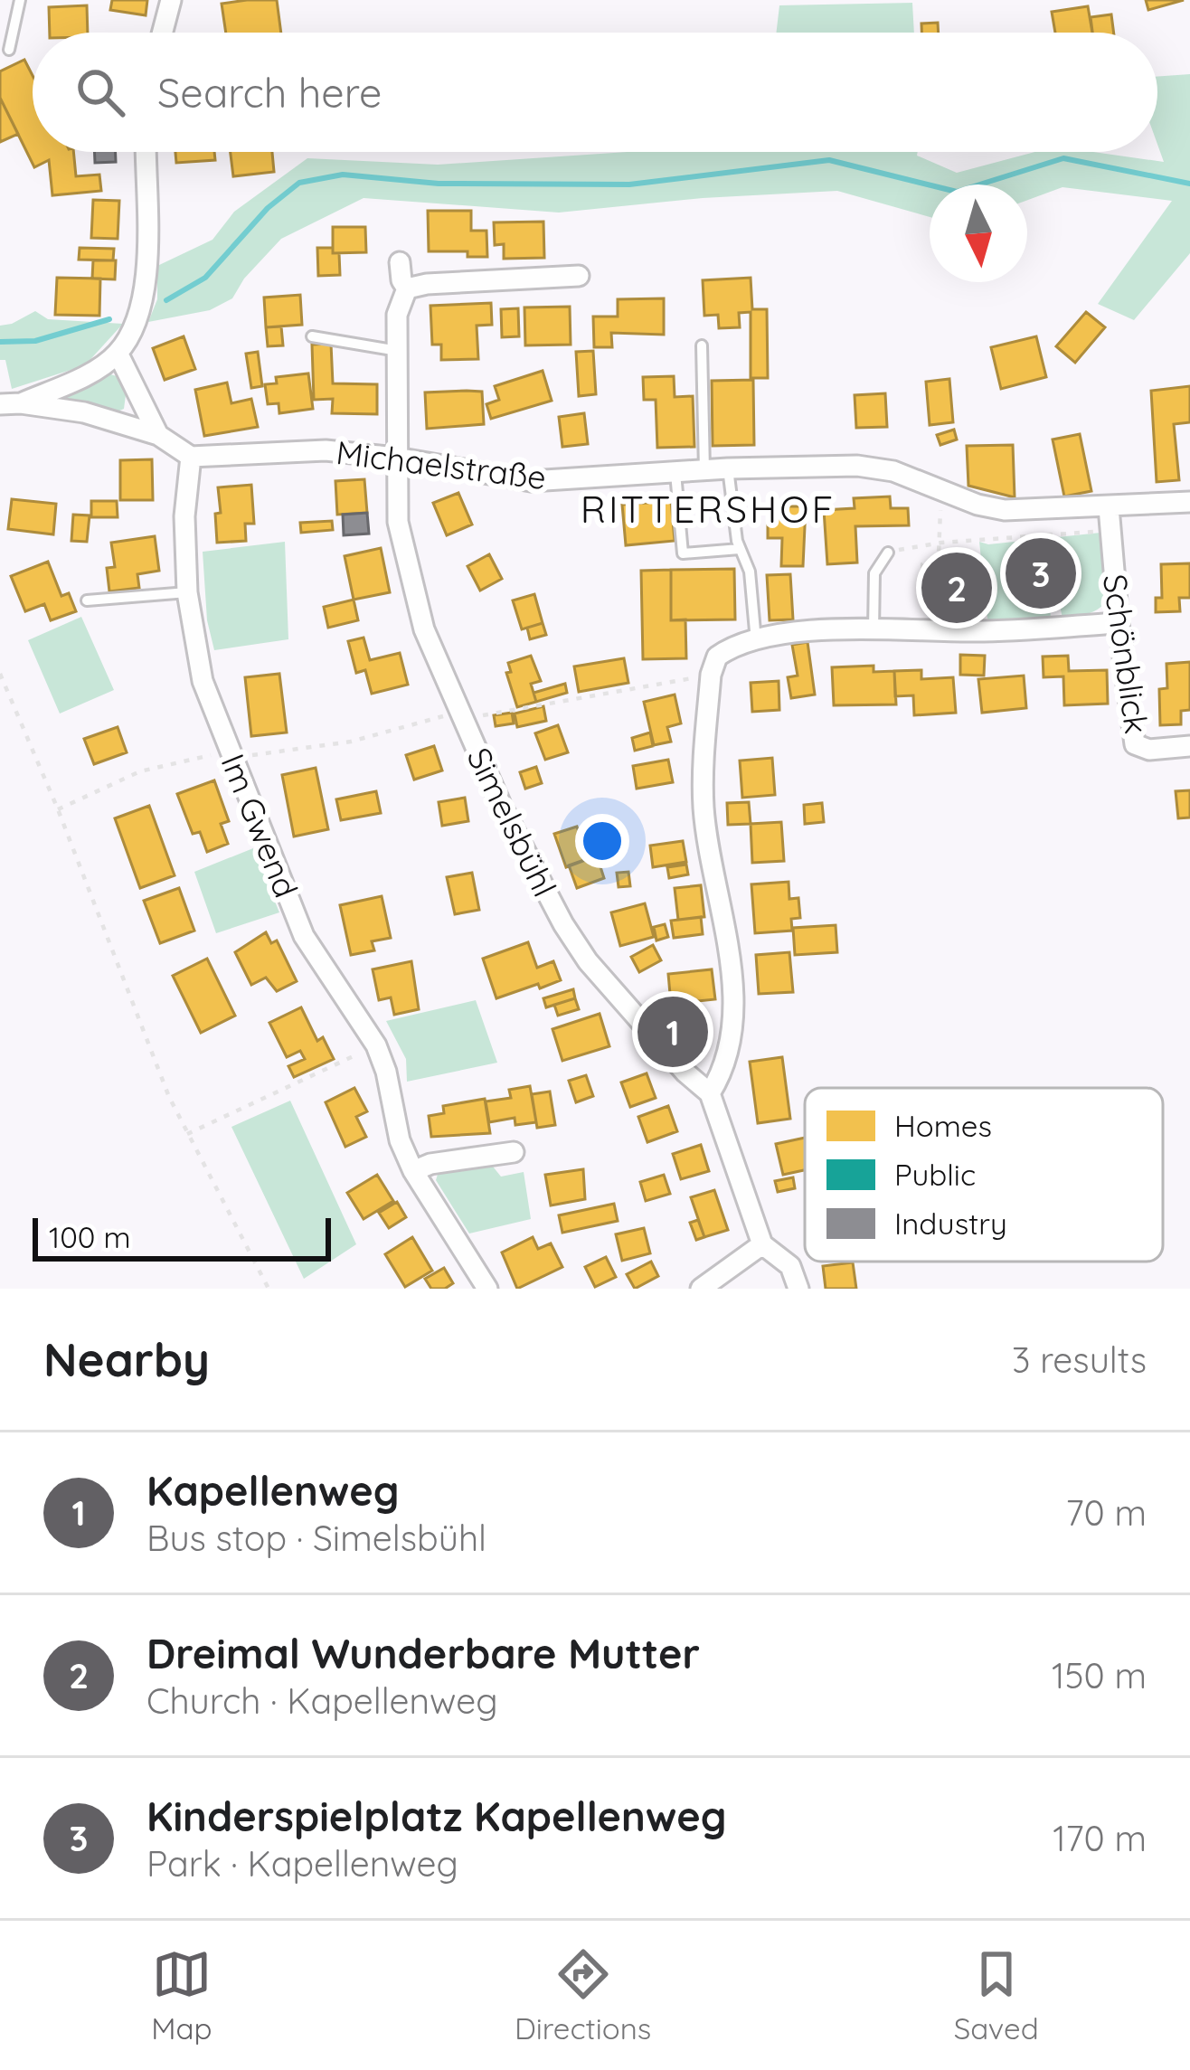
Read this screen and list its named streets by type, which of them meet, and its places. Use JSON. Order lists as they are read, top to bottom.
{
  "streets": {
    "street": [
      "Michaelstraße",
      "Schönblick",
      "Simelsbühl",
      "Im Gwend"
    ]
  },
  "crossings": [
    ["Michaelstraße", "Schönblick"],
    ["Michaelstraße", "Simelsbühl"],
    ["Michaelstraße", "Im Gwend"]
  ],
  "districts": ["RITTERSHOF"],
  "legend": ["Homes", "Public", "Industry"],
  "scale_bar": "100 m",
  "north": "bottom",
  "page": {
    "search": "Search here",
    "pins": ["3", "2", "1"],
    "scale": "100 m",
    "heading": ["Nearby", "3 results"],
    "list": [
      {
        "mark": "1",
        "name": "Kapellenweg",
        "note": "Bus stop · Simelsbühl",
        "value": "70 m"
      },
      {
        "mark": "2",
        "name": "Dreimal Wunderbare Mutter",
        "note": "Church · Kapellenweg",
        "value": "150 m"
      },
      {
        "mark": "3",
        "name": "Kinderspielplatz Kapellenweg",
        "note": "Park · Kapellenweg",
        "value": "170 m"
      }
    ],
    "nav": ["Map", "Directions", "Saved"]
  }
}
